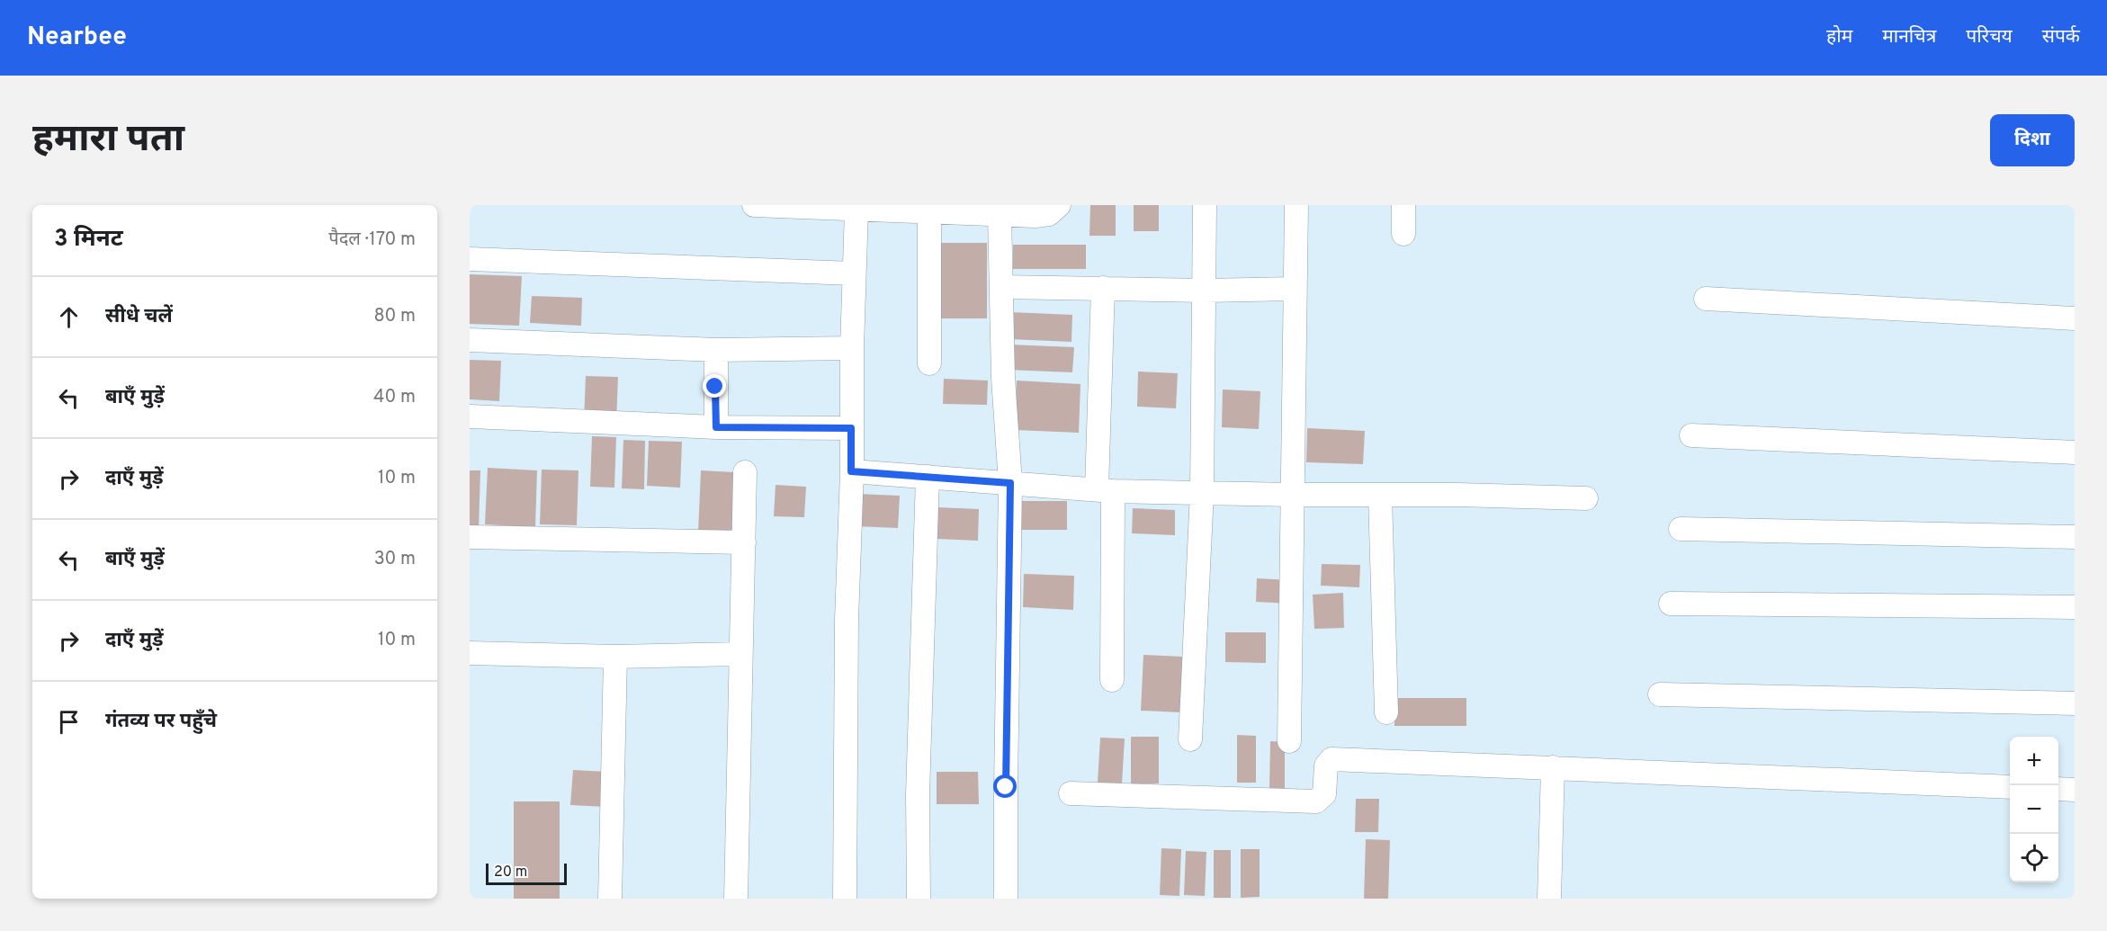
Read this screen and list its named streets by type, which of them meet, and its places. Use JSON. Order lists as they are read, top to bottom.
{
  "scale_bar": "20 m",
  "page": {
    "header": "Nearbee",
    "nav": [
      "होम",
      "मानचित्र",
      "परिचय",
      "संपर्क"
    ],
    "buttons": "दिशा",
    "title": "हमारा पता",
    "heading": ["3 मिनट", "पैदल · 170 m"],
    "list": [
      ["सीधे चलें", "80 m"],
      ["बाएँ मुड़ें", "40 m"],
      ["दाएँ मुड़ें", "10 m"],
      ["बाएँ मुड़ें", "30 m"],
      ["दाएँ मुड़ें", "10 m"],
      "गंतव्य पर पहुँचे"
    ],
    "map_buttons": ["+", "−"],
    "scale": "20 m"
  }
}
